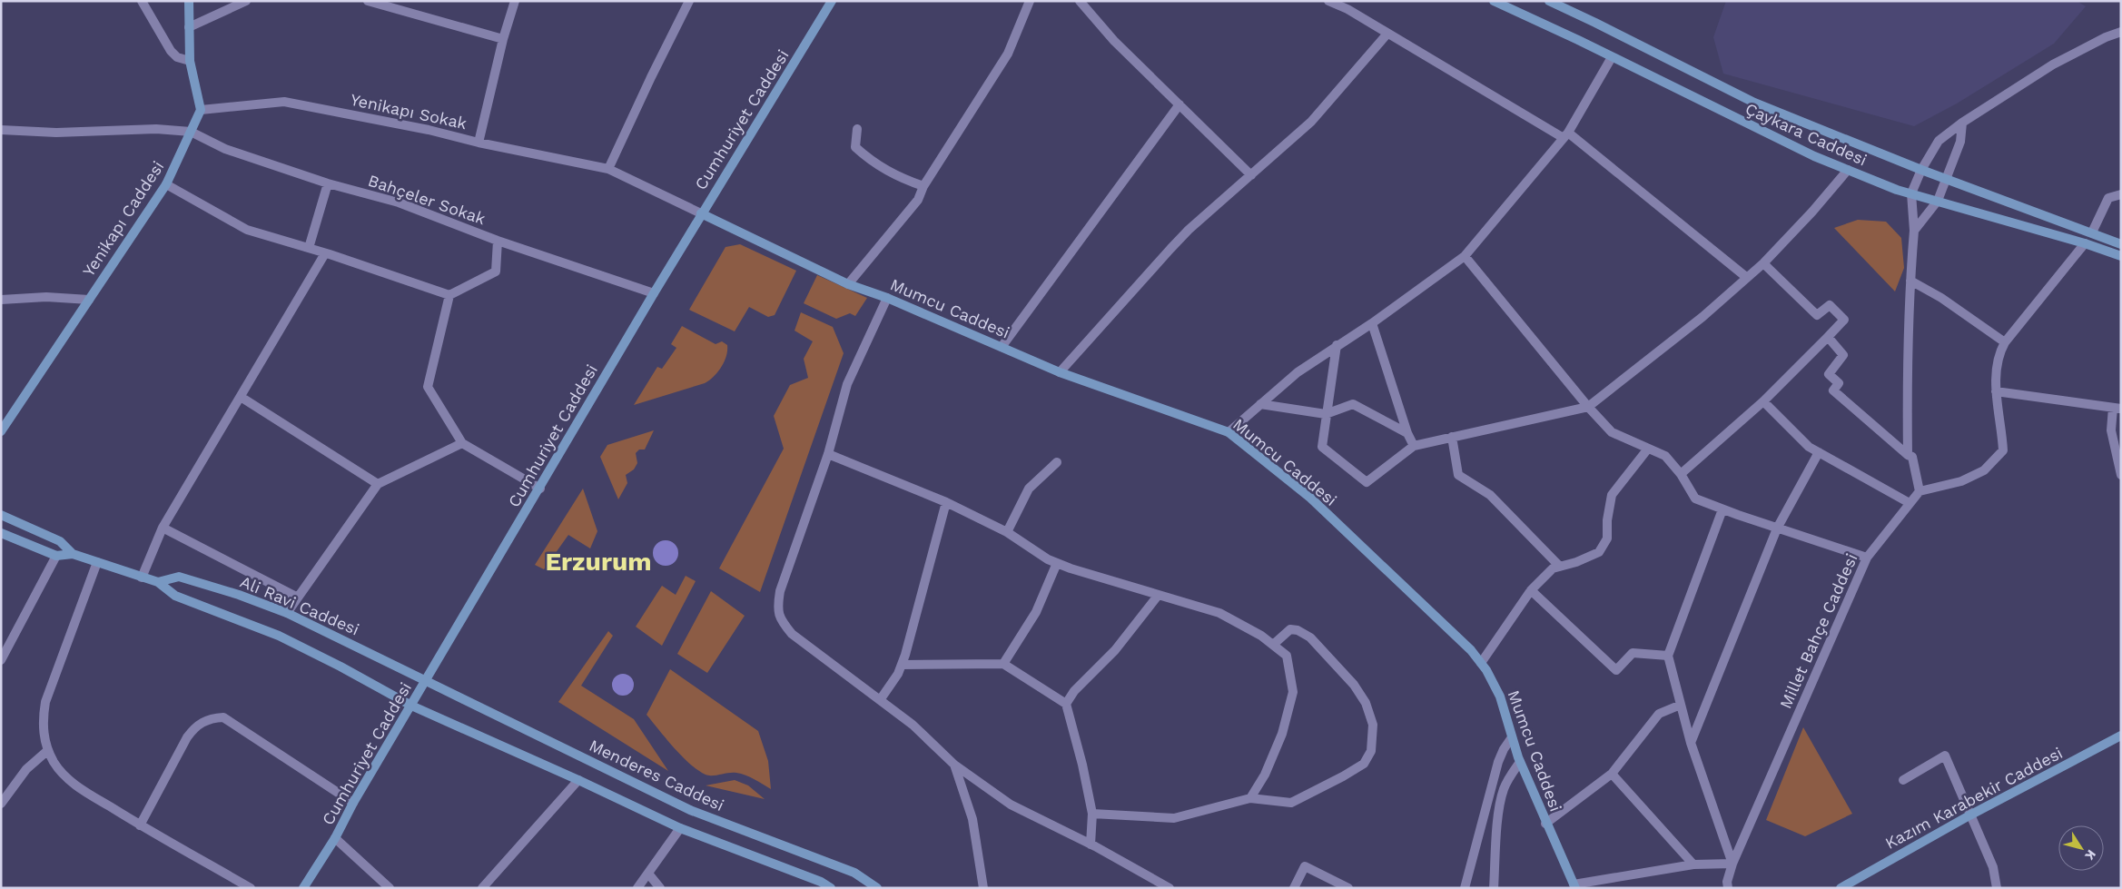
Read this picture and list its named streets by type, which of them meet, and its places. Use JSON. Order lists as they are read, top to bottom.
{
  "streets": {
    "main road": [
      "Cumhuriyet Caddesi",
      "Çaykara Caddesi",
      "Yenikapı Caddesi",
      "Mumcu Caddesi",
      "Ali Ravi Caddesi",
      "Menderes Caddesi",
      "Kazım Karabekir Caddesi"
    ],
    "street": ["Yenikapı Sokak", "Bahçeler Sokak", "Millet Bahçe Caddesi"]
  },
  "crossings": [
    ["Yenikapı Sokak", "Cumhuriyet Caddesi"],
    ["Yenikapı Sokak", "Yenikapı Caddesi"],
    ["Yenikapı Sokak", "Mumcu Caddesi"],
    ["Cumhuriyet Caddesi", "Bahçeler Sokak"],
    ["Cumhuriyet Caddesi", "Mumcu Caddesi"],
    ["Cumhuriyet Caddesi", "Ali Ravi Caddesi"],
    ["Cumhuriyet Caddesi", "Menderes Caddesi"],
    ["Bahçeler Sokak", "Yenikapı Caddesi"],
    ["Ali Ravi Caddesi", "Menderes Caddesi"]
  ],
  "districts": ["Erzurum"],
  "north": "bottom right"
}
